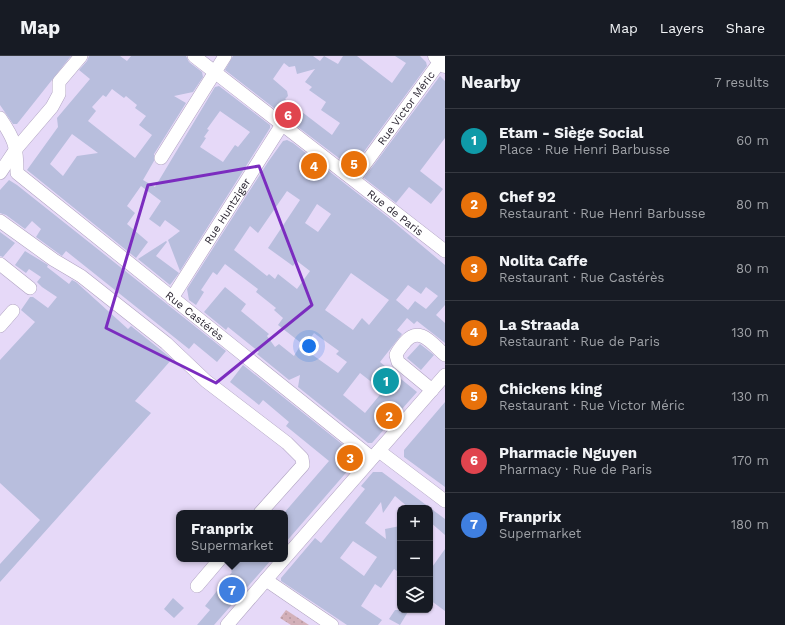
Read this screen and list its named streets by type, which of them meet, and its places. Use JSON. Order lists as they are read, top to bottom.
{
  "streets": {
    "street": [
      "Rue Victor Méric",
      "Rue Huntziger",
      "Rue de Paris",
      "Rue Castérès"
    ]
  },
  "crossings": [
    ["Rue Victor Méric", "Rue de Paris"],
    ["Rue Huntziger", "Rue de Paris"],
    ["Rue Huntziger", "Rue Castérès"]
  ],
  "page": {
    "header": "Map",
    "nav": ["Map", "Layers", "Share"],
    "heading": ["Nearby", "7 results"],
    "pins": [
      "6",
      "5",
      "4",
      "1",
      "2",
      "3",
      "7"
    ],
    "list": [
      {
        "mark": "1",
        "name": "Etam - Siège Social",
        "note": "Place · Rue Henri Barbusse",
        "value": "60 m"
      },
      {
        "mark": "2",
        "name": "Chef 92",
        "note": "Restaurant · Rue Henri Barbusse",
        "value": "80 m"
      },
      {
        "mark": "3",
        "name": "Nolita Caffe",
        "note": "Restaurant · Rue Castérès",
        "value": "80 m"
      },
      {
        "mark": "4",
        "name": "La Straada",
        "note": "Restaurant · Rue de Paris",
        "value": "130 m"
      },
      {
        "mark": "5",
        "name": "Chickens king",
        "note": "Restaurant · Rue Victor Méric",
        "value": "130 m"
      },
      {
        "mark": "6",
        "name": "Pharmacie Nguyen",
        "note": "Pharmacy · Rue de Paris",
        "value": "170 m"
      },
      {
        "mark": "7",
        "name": "Franprix",
        "note": "Supermarket",
        "value": "180 m"
      }
    ],
    "map_buttons": ["+", "−"],
    "popup": ["Franprix", "Supermarket"]
  }
}
